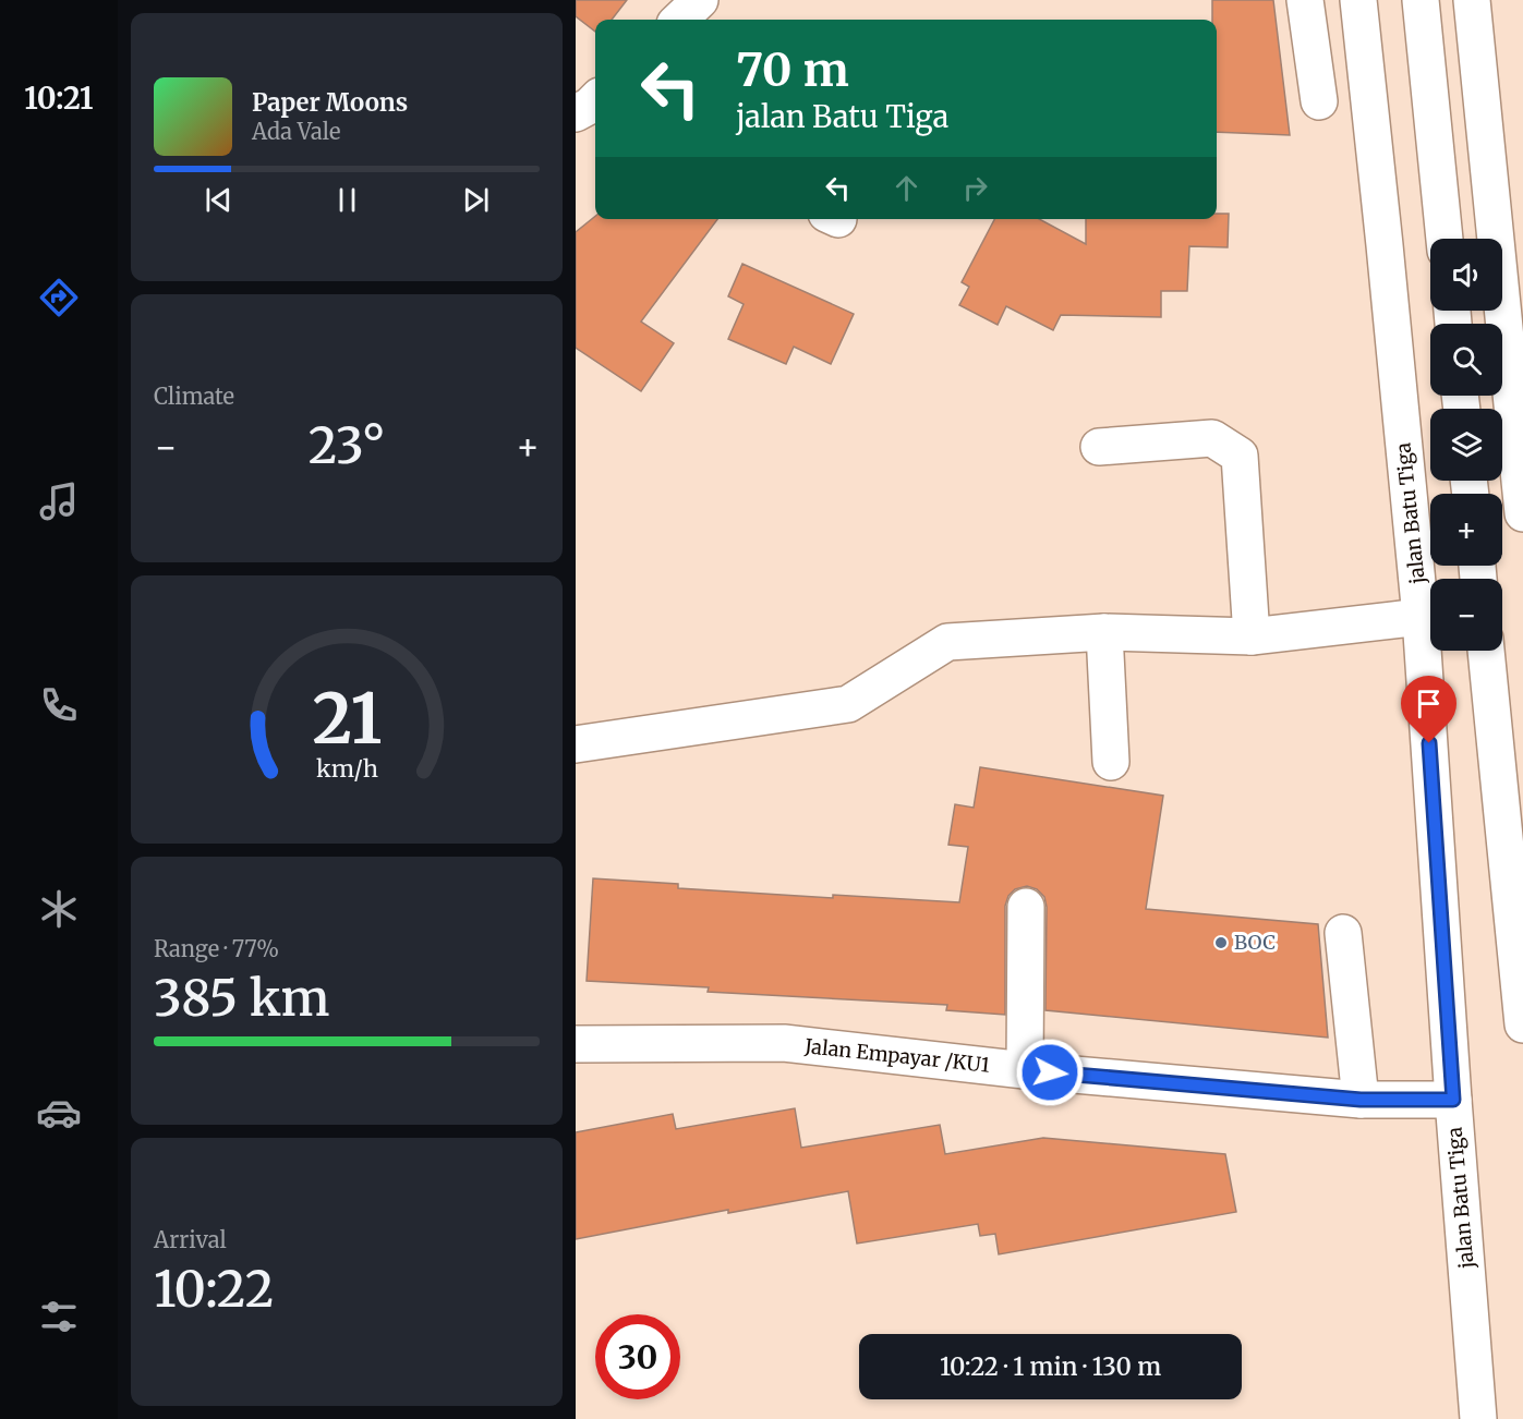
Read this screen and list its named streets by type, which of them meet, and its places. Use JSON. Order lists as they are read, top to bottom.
{
  "streets": {
    "main road": ["jalan Batu Tiga", "Jalan Empayar /KU1"]
  },
  "crossings": [
    ["jalan Batu Tiga", "Jalan Empayar /KU1"]
  ],
  "places": ["BOC"],
  "page": {
    "tabs": "10:21",
    "turn": ["70 m", "jalan Batu Tiga"],
    "song": ["Paper Moons", "Ada Vale"],
    "map_buttons": ["+", "−"],
    "tile": [
      "Climate",
      ["Range · 77%", "385 km"],
      ["Arrival", "10:22"]
    ],
    "heat": ["−", "23°", "+"],
    "limit": "30",
    "trip": "10:22 · 1 min · 130 m",
    "gauge": ["21", "km/h"]
  }
}
